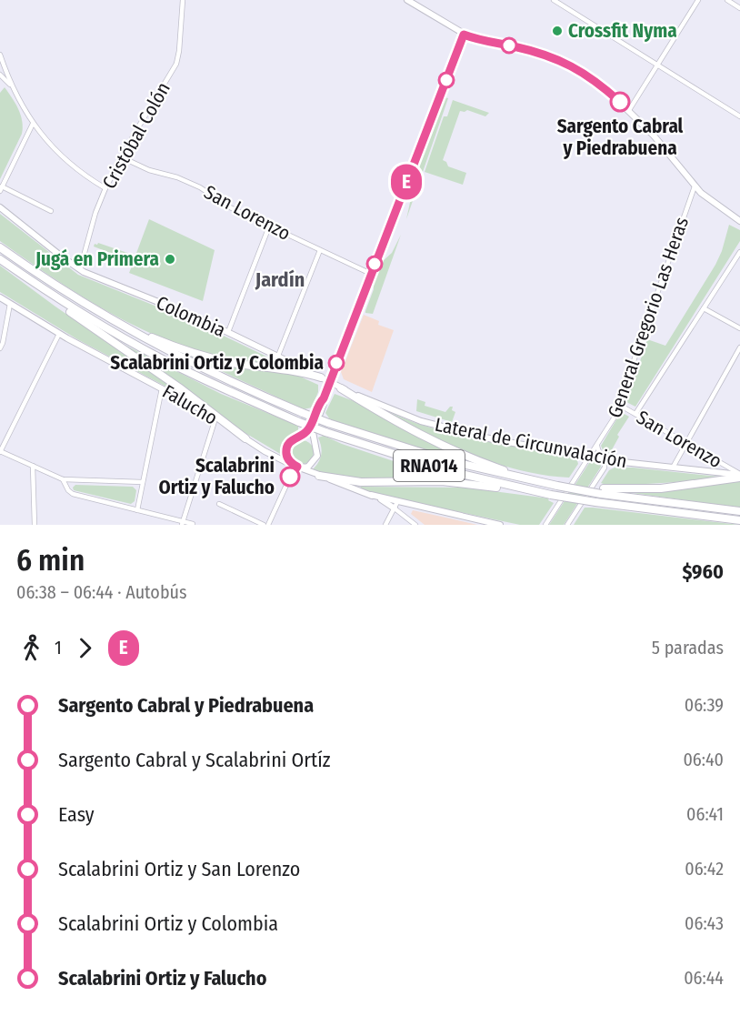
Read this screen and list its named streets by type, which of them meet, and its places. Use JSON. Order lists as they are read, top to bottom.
{
  "streets": {
    "highway": ["RNA014"],
    "street": [
      "Cristóbal Colón",
      "San Lorenzo",
      "Colombia",
      "General Gregorio Las Heras",
      "Falucho",
      "Lateral de Circunvalación"
    ]
  },
  "crossings": [
    ["Cristóbal Colón", "San Lorenzo"],
    ["Cristóbal Colón", "Colombia"],
    ["San Lorenzo", "General Gregorio Las Heras"],
    ["San Lorenzo", "Lateral de Circunvalación"],
    ["Colombia", "Lateral de Circunvalación"],
    ["General Gregorio Las Heras", "Lateral de Circunvalación"]
  ],
  "districts": ["Jardín"],
  "places": [
    "Crossfit Nyma",
    "Sargento Cabral y Piedrabuena",
    "Jugá en Primera",
    "Scalabrini Ortiz y Colombia",
    "Scalabrini Ortiz y Falucho"
  ],
  "lines": ["bus line E"],
  "page": {
    "on_map": "E",
    "heading": ["6 min", "06:38 – 06:44 · Autobús", "$960"],
    "legs": ["1", "E", "5 paradas"],
    "list": [
      {
        "name": "Sargento Cabral y Piedrabuena",
        "value": "06:39"
      },
      {
        "name": "Sargento Cabral y Scalabrini Ortíz",
        "value": "06:40"
      },
      {
        "name": "Easy",
        "value": "06:41"
      },
      {
        "name": "Scalabrini Ortiz y San Lorenzo",
        "value": "06:42"
      },
      {
        "name": "Scalabrini Ortiz y Colombia",
        "value": "06:43"
      },
      {
        "name": "Scalabrini Ortiz y Falucho",
        "value": "06:44"
      }
    ]
  }
}
